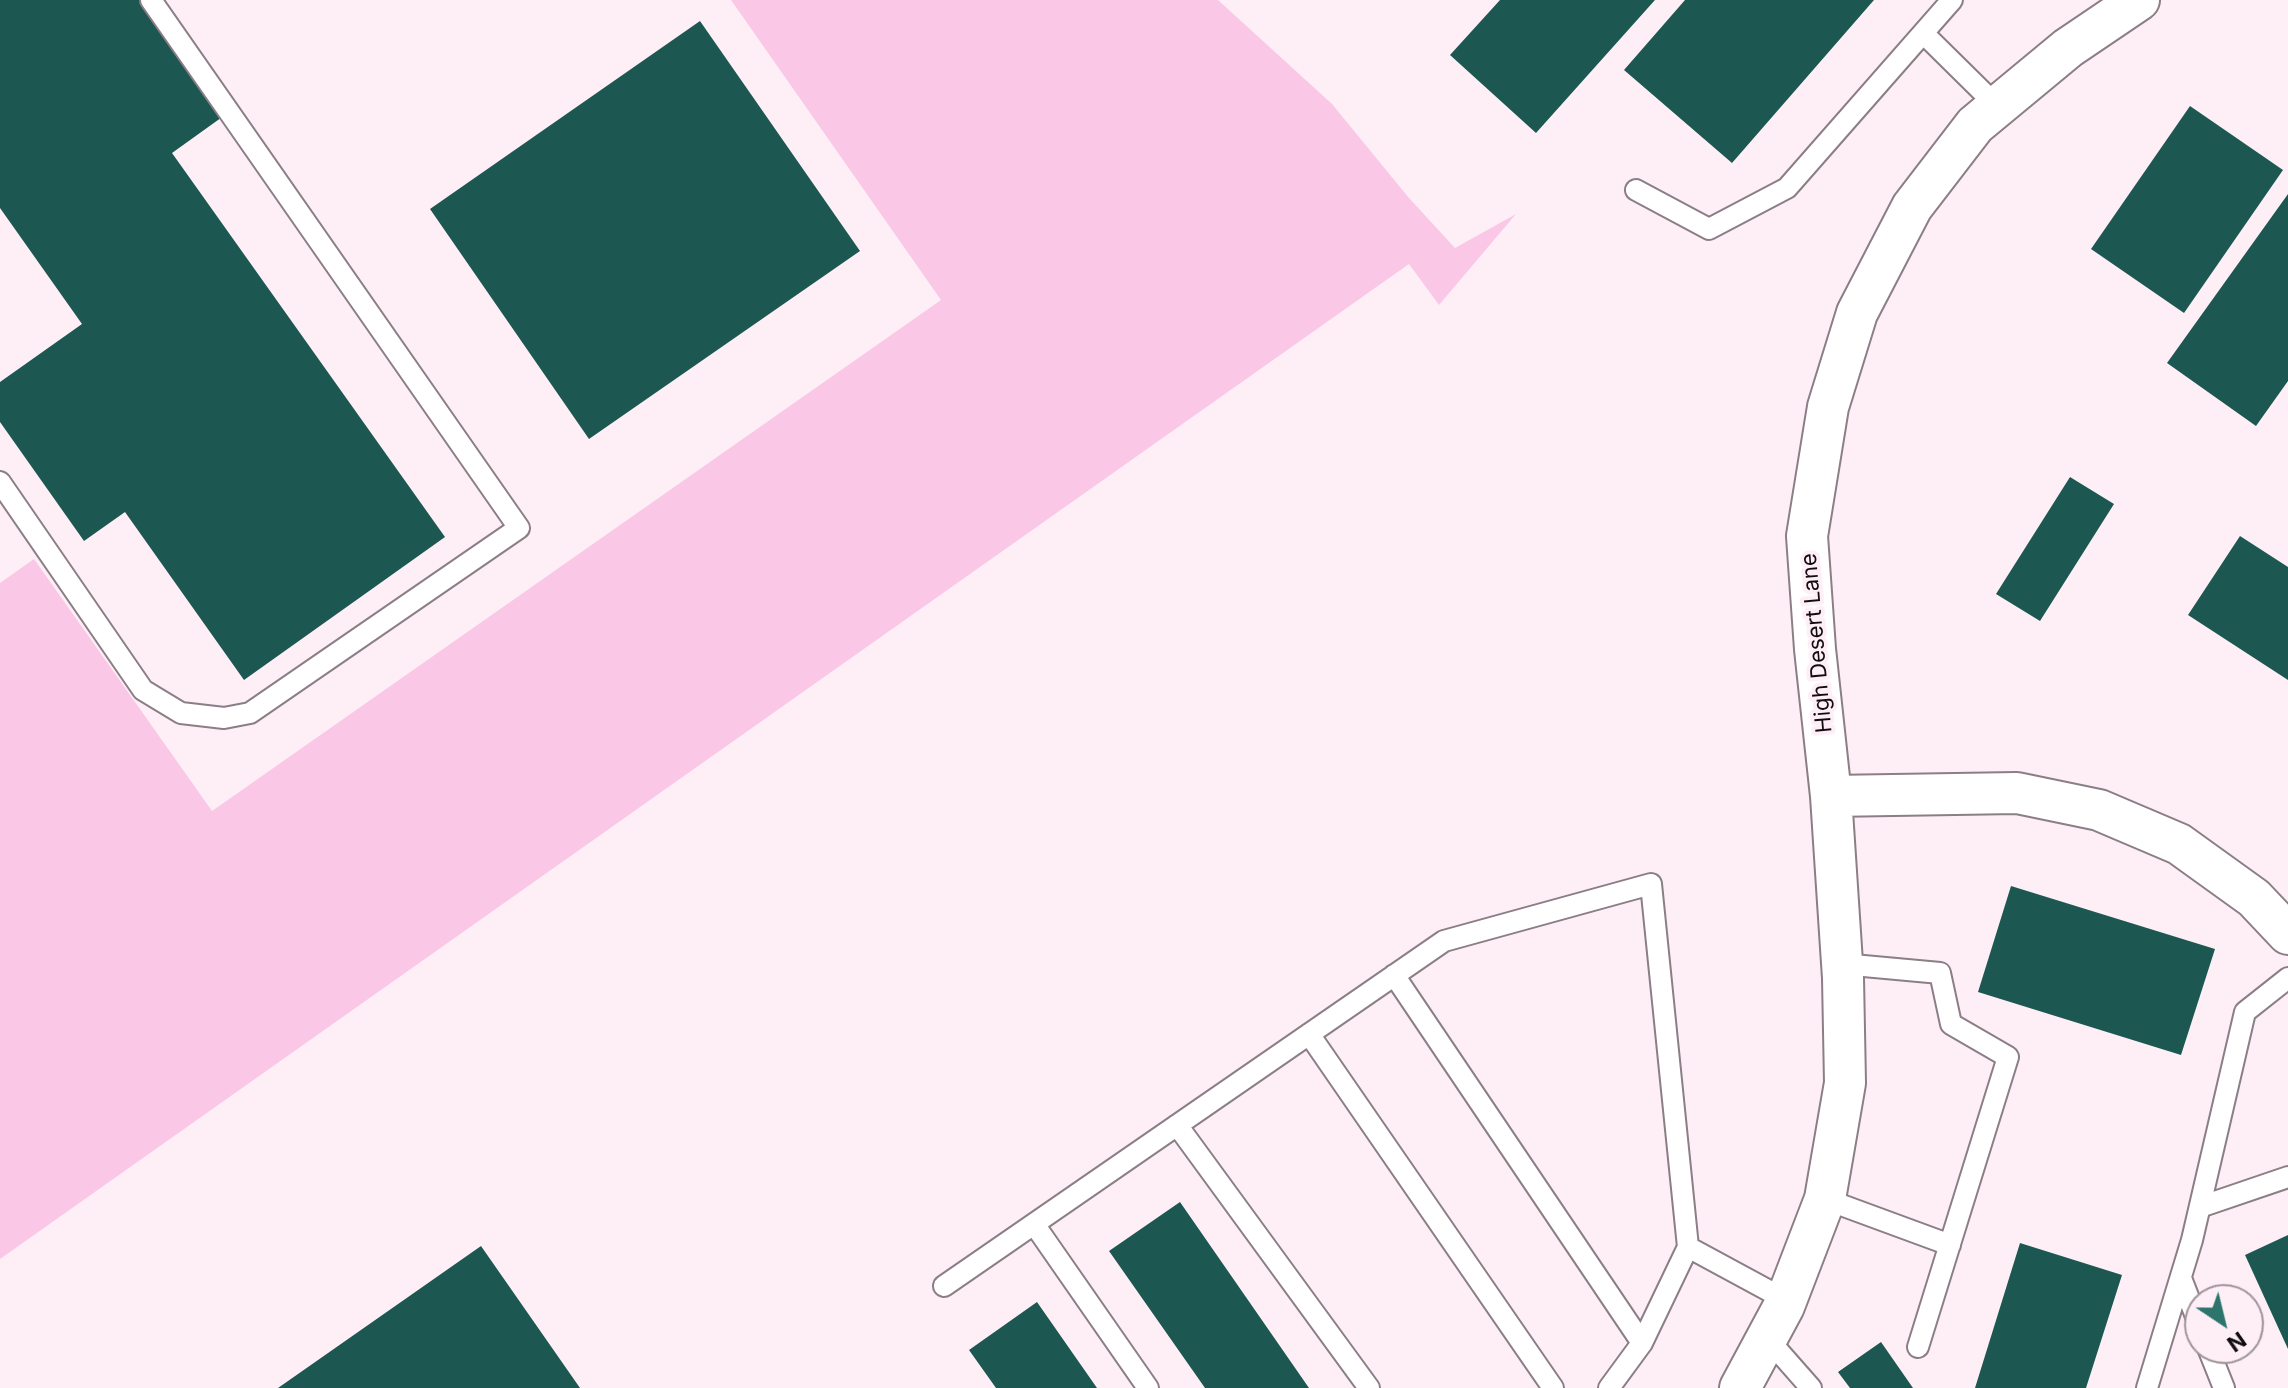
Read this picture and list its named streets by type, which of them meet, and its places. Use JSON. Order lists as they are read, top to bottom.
{
  "streets": {
    "street": ["High Desert Lane"]
  },
  "north": "bottom right"
}
